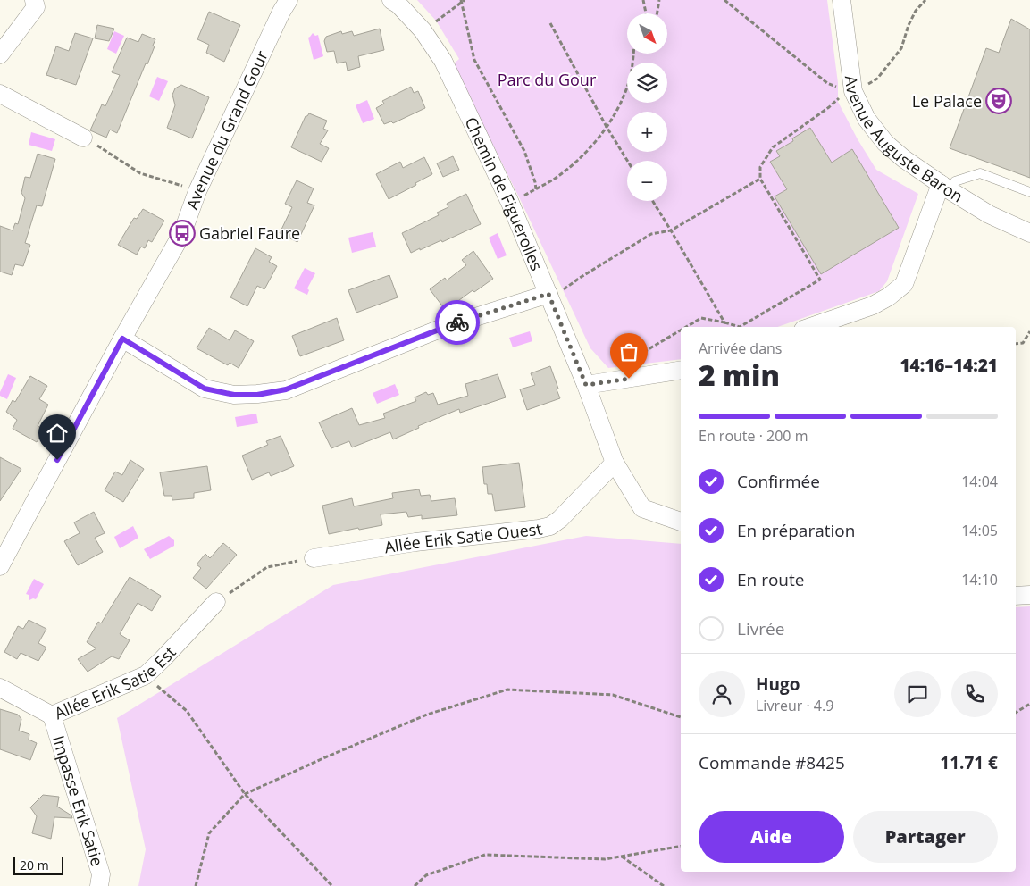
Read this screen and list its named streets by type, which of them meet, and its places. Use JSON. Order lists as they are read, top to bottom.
{
  "streets": {
    "street": [
      "Avenue du Grand Gour",
      "Avenue Auguste Baron",
      "Chemin de Figuerolles",
      "Allée Erik Satie Ouest",
      "Allée Erik Satie Est",
      "Impasse Erik Satie"
    ]
  },
  "crossings": [
    ["Chemin de Figuerolles", "Allée Erik Satie Ouest"],
    ["Allée Erik Satie Est", "Impasse Erik Satie"]
  ],
  "parks": ["Parc du Gour"],
  "places": {
    "theatre": ["Le Palace"],
    "bus stop": ["Gabriel Faure"]
  },
  "scale_bar": "20 m",
  "north": "bottom right",
  "page": {
    "map_buttons": ["+", "−"],
    "heading": ["2 min", "Arrivée dans", "14:16–14:21"],
    "panel": [
      "Hugo",
      "Livreur · 4.9",
      "Commande #8425",
      "11.71 €"
    ],
    "bar": "En route · 200 m",
    "list": [
      ["Confirmée", "14:04"],
      ["En préparation", "14:05"],
      ["En route", "14:10"],
      "Livrée"
    ],
    "buttons": ["Aide", "Partager"],
    "scale": "20 m"
  }
}
